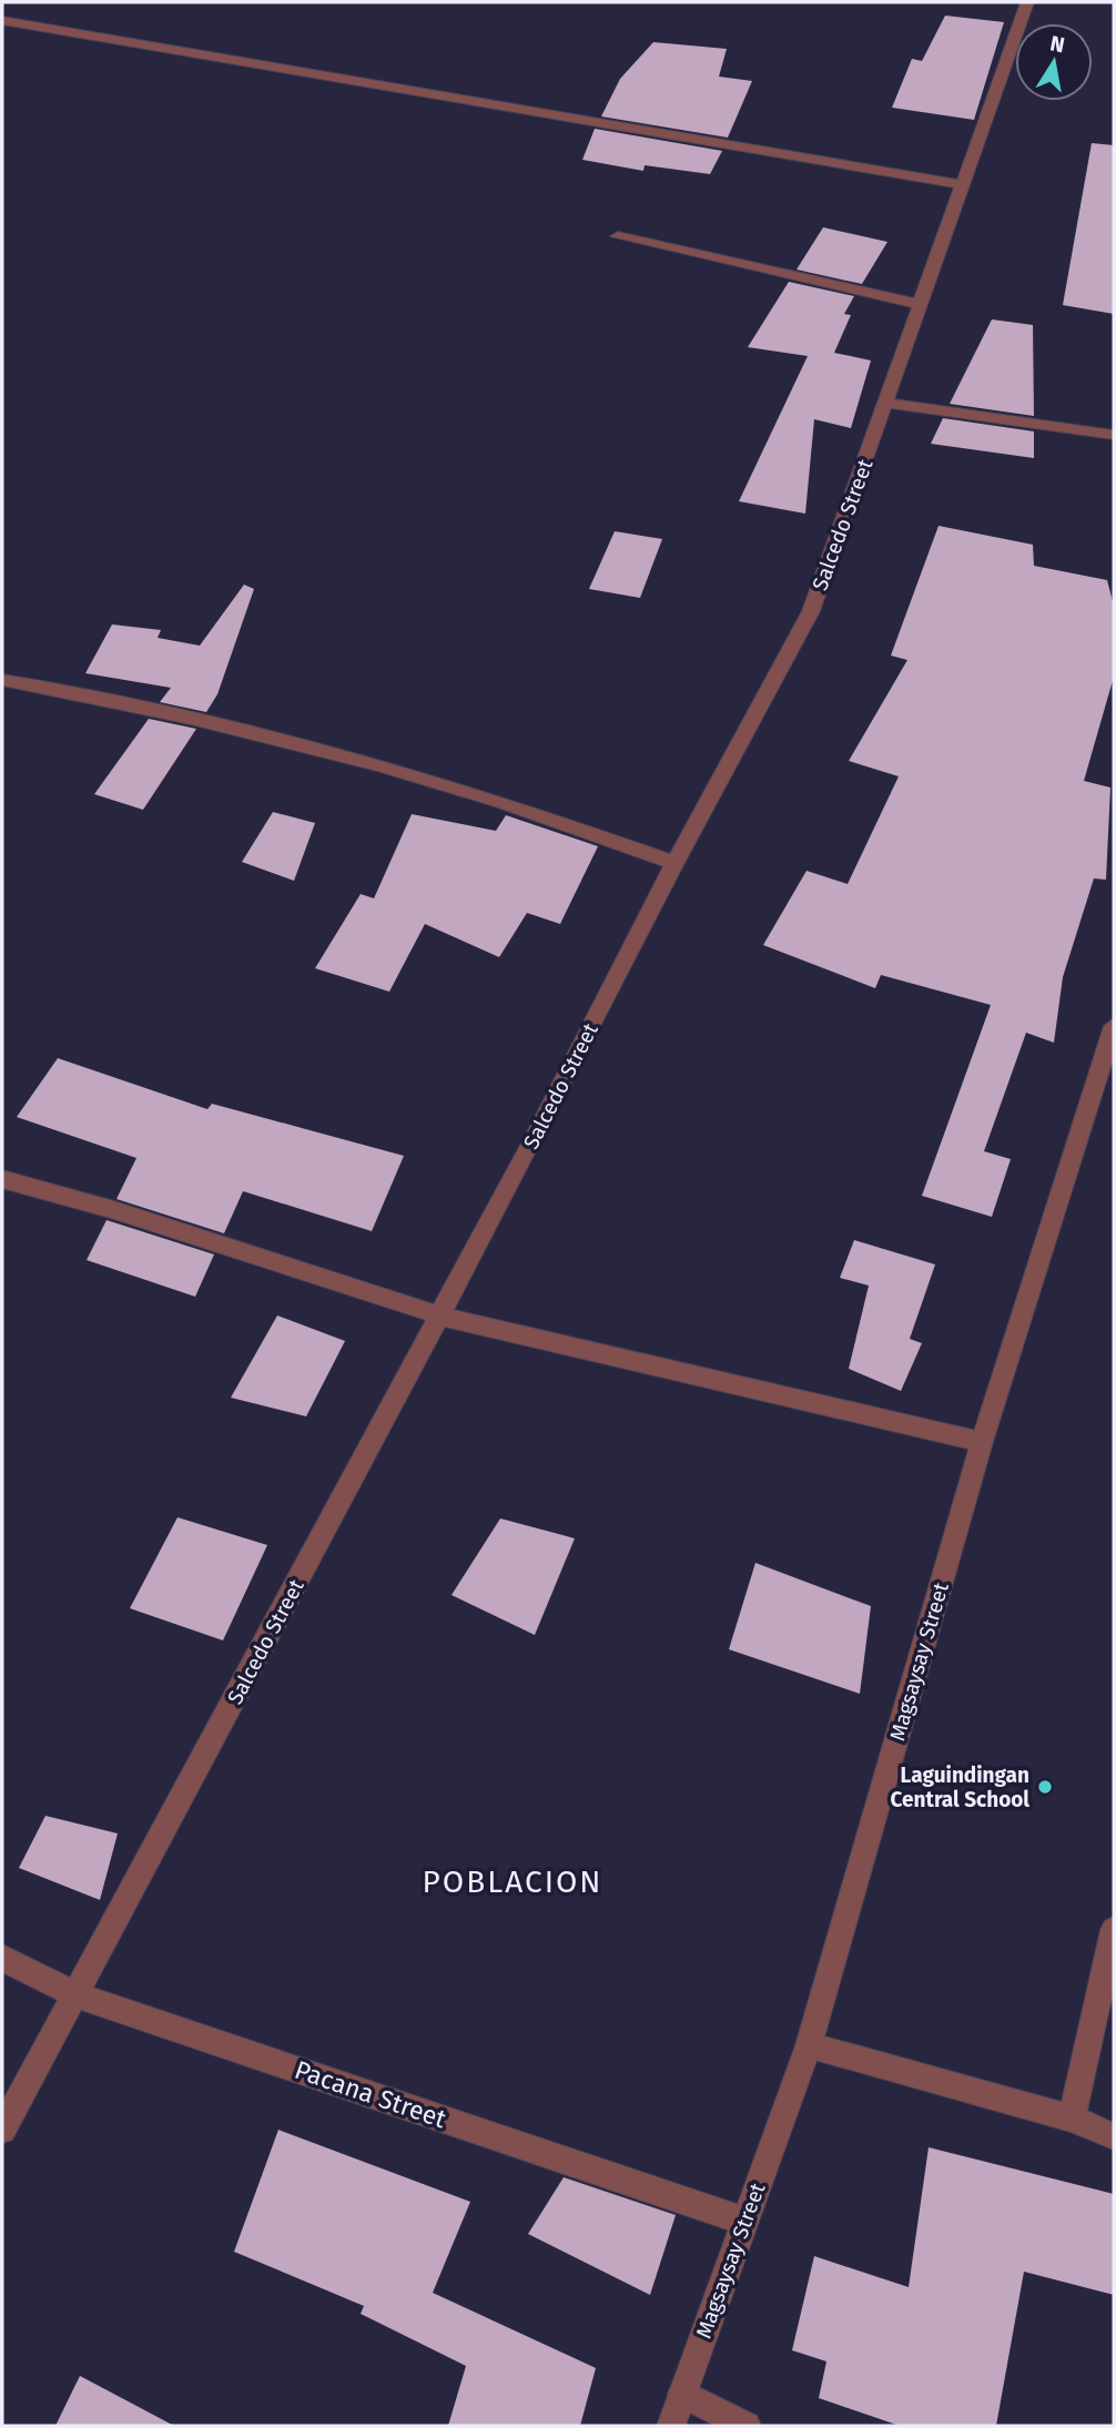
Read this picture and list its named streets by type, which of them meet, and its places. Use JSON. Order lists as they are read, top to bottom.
{
  "streets": {
    "street": ["Salcedo Street", "Magsaysay Street", "Pacana Street"]
  },
  "crossings": [
    ["Salcedo Street", "Pacana Street"],
    ["Magsaysay Street", "Pacana Street"]
  ],
  "districts": ["POBLACION"],
  "places": ["Laguindingan Central School"],
  "north": "top"
}
